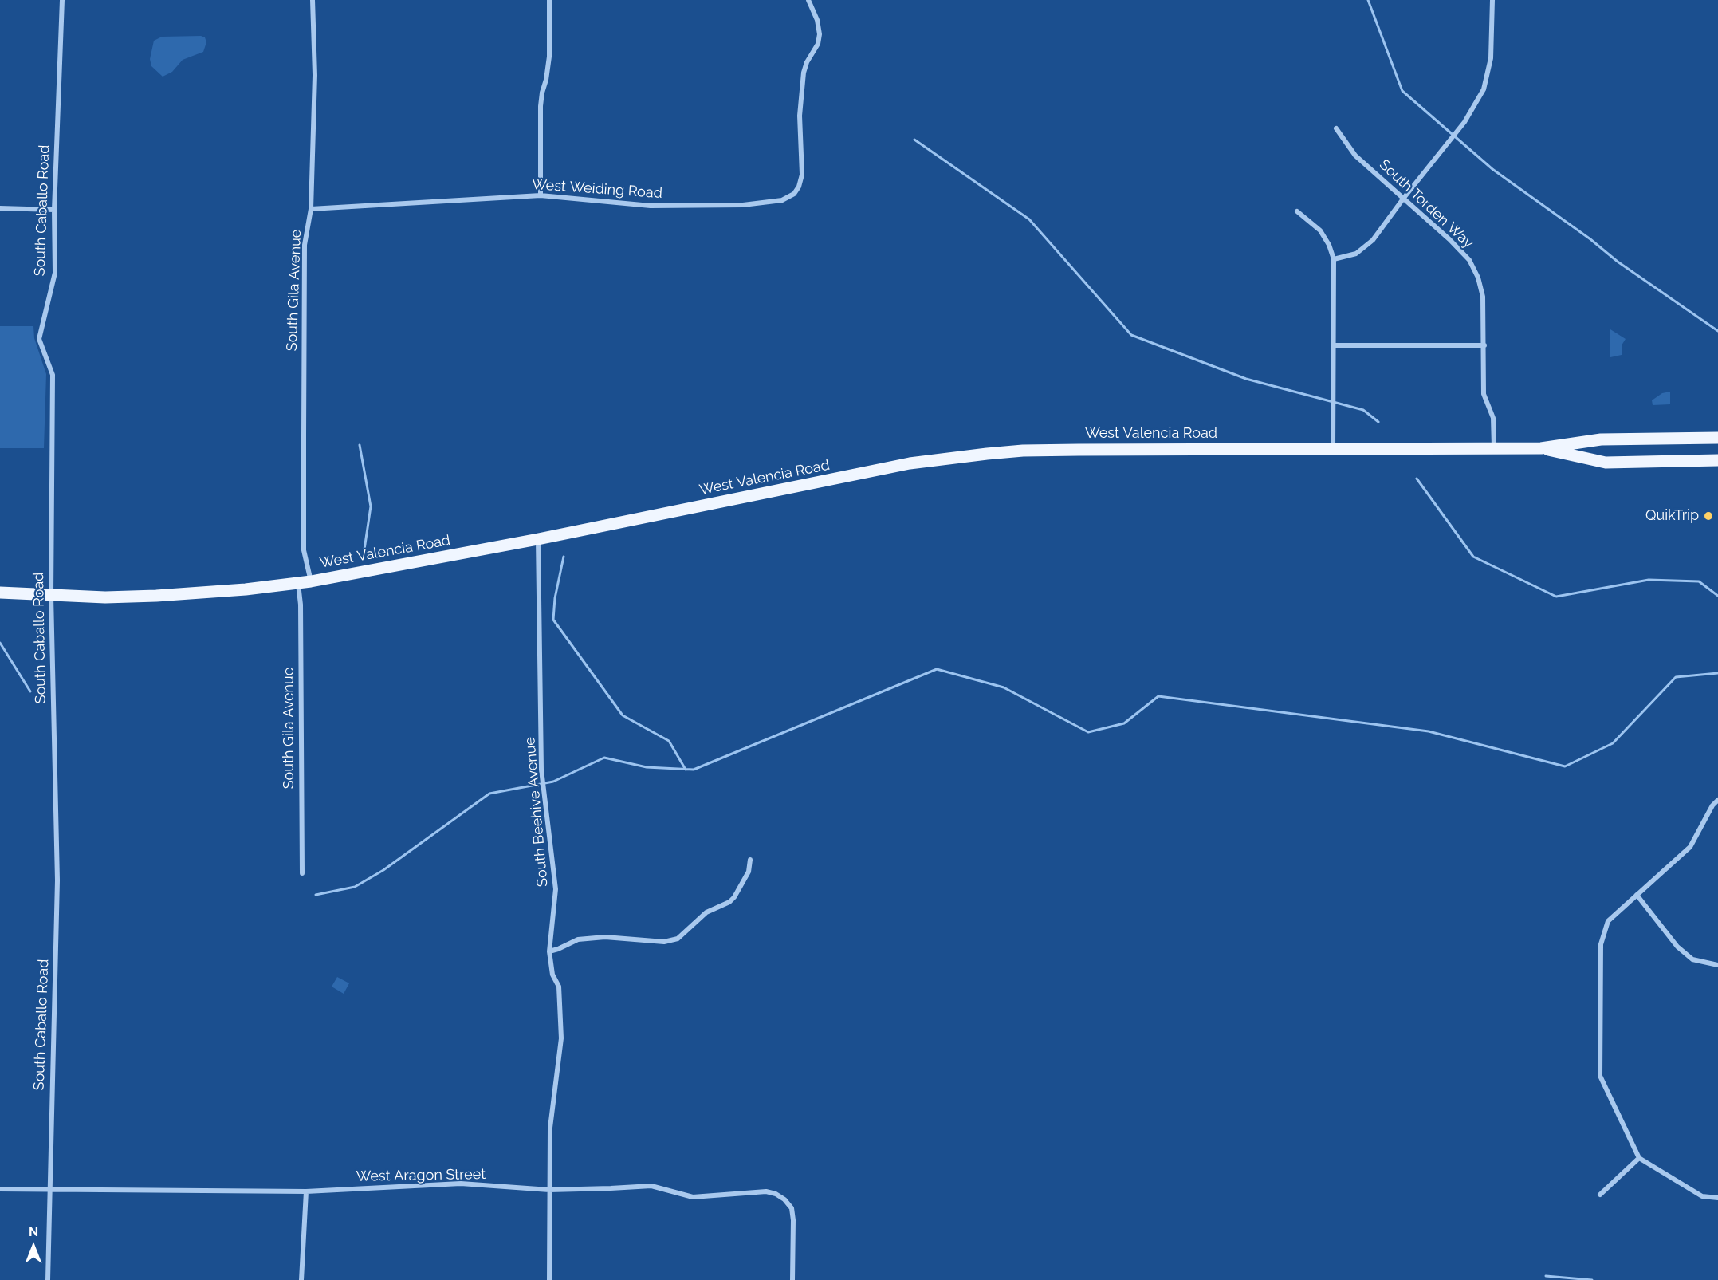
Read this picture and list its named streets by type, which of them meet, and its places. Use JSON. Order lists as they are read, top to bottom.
{
  "streets": {
    "main road": ["West Valencia Road"],
    "street": [
      "West Weiding Road",
      "South Torden Way",
      "South Caballo Road",
      "South Gila Avenue",
      "South Beehive Avenue",
      "West Aragon Street"
    ]
  },
  "crossings": [
    ["West Weiding Road", "South Gila Avenue"],
    ["South Torden Way", "West Valencia Road"],
    ["South Caballo Road", "West Valencia Road"],
    ["South Caballo Road", "West Aragon Street"],
    ["South Gila Avenue", "West Valencia Road"],
    ["West Valencia Road", "South Beehive Avenue"],
    ["South Beehive Avenue", "West Aragon Street"]
  ],
  "places": ["QuikTrip"],
  "north": "top"
}
